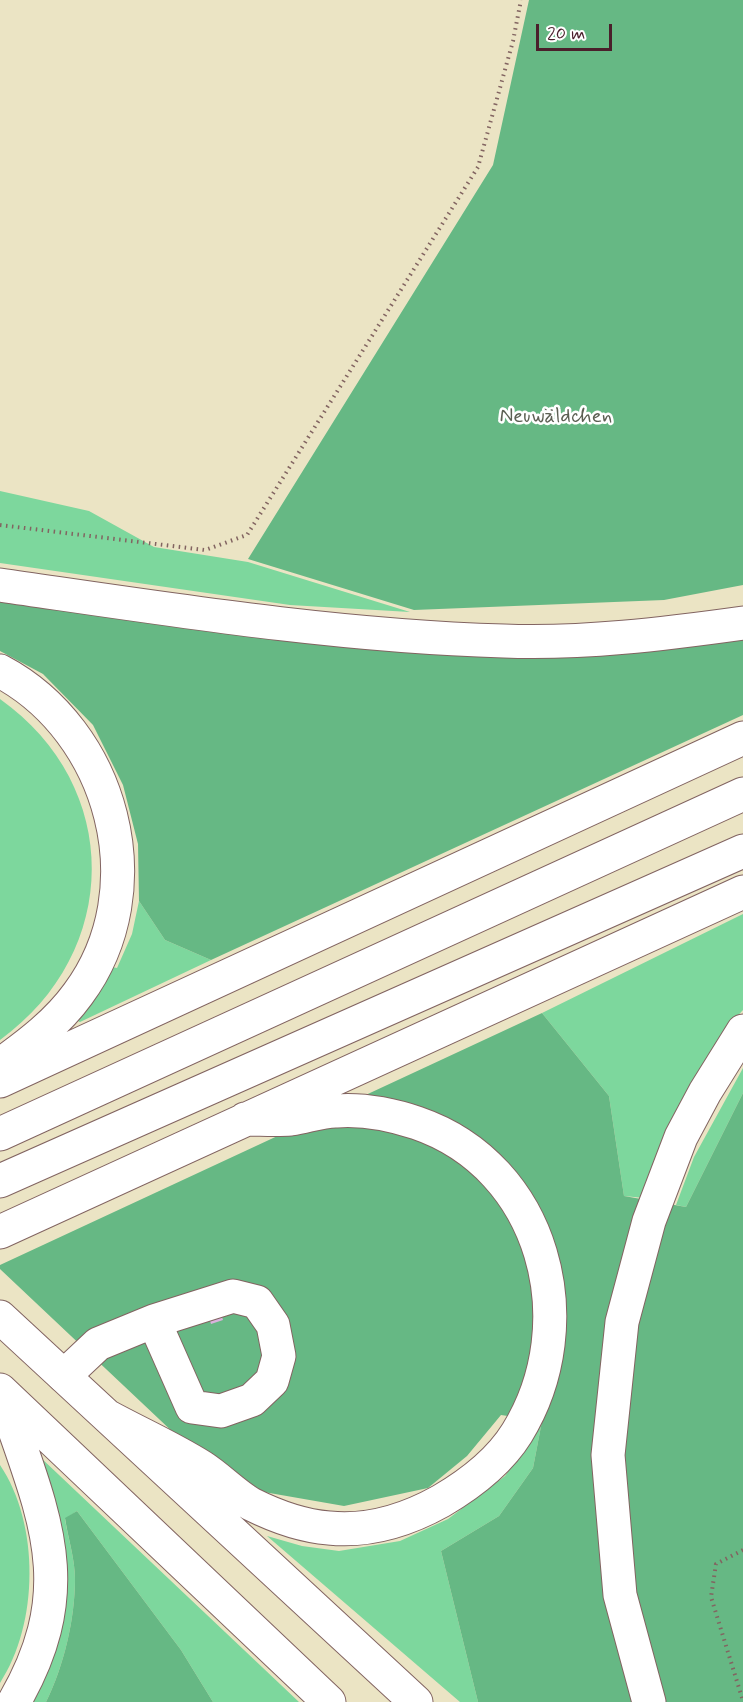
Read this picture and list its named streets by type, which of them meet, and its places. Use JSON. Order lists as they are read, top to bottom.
{
  "parks": ["Neuwäldchen"],
  "scale_bar": "20 m"
}
